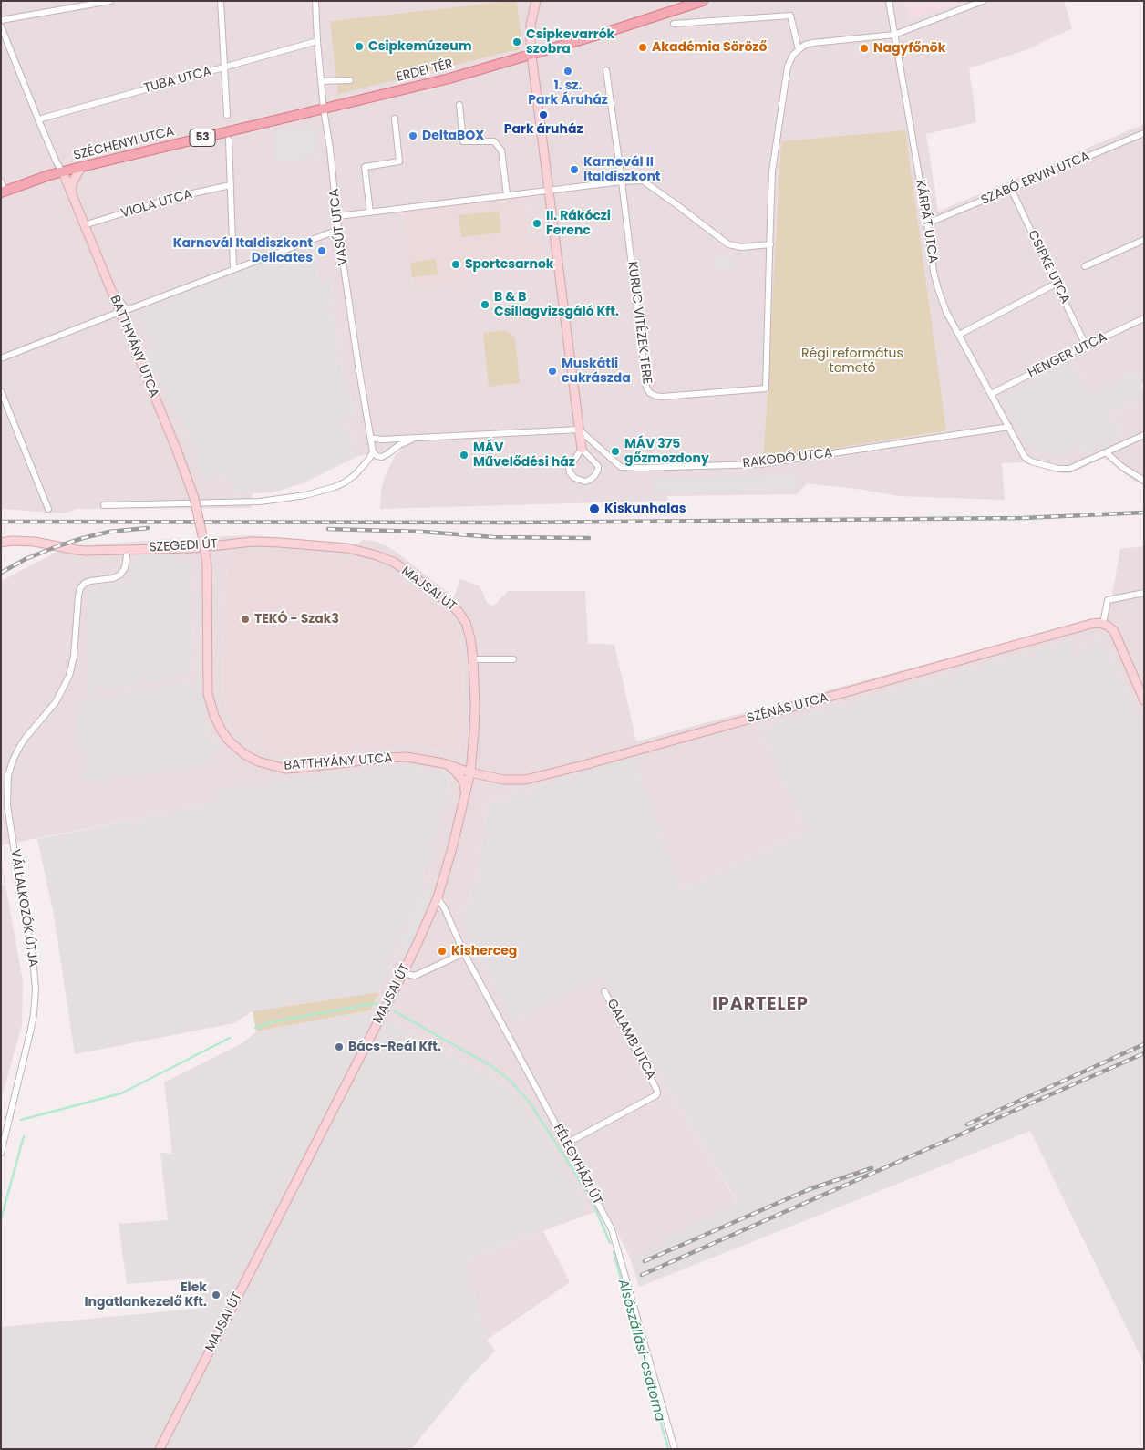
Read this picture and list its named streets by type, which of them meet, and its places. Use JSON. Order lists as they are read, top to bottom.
{
  "streets": {
    "main road": [
      "ERDEI TÉR",
      "53",
      "SZÉCHENYI UTCA",
      "BATTHYÁNY UTCA",
      "SZEGEDI ÚT",
      "MAJSAI ÚT",
      "SZÉNÁS UTCA"
    ],
    "street": [
      "TUBA UTCA",
      "SZABÓ ERVIN UTCA",
      "VIOLA UTCA",
      "KÁRPÁT UTCA",
      "VASÚT UTCA",
      "CSIPKE UTCA",
      "KURUC VITÉZEK TERE",
      "HENGER UTCA",
      "RAKODÓ UTCA",
      "VÁLLALKOZÓK ÚTJA",
      "GALAMB UTCA",
      "FÉLEGYHÁZI ÚT"
    ]
  },
  "crossings": [
    ["ERDEI TÉR", "53"],
    ["ERDEI TÉR", "SZÉCHENYI UTCA"],
    ["ERDEI TÉR", "VASÚT UTCA"],
    ["TUBA UTCA", "VASÚT UTCA"],
    ["TUBA UTCA", "BATTHYÁNY UTCA"],
    ["53", "SZÉCHENYI UTCA"],
    ["53", "BATTHYÁNY UTCA"],
    ["SZÉCHENYI UTCA", "VASÚT UTCA"],
    ["SZÉCHENYI UTCA", "BATTHYÁNY UTCA"],
    ["SZABÓ ERVIN UTCA", "KÁRPÁT UTCA"],
    ["SZABÓ ERVIN UTCA", "CSIPKE UTCA"],
    ["VIOLA UTCA", "BATTHYÁNY UTCA"],
    ["KÁRPÁT UTCA", "HENGER UTCA"],
    ["KÁRPÁT UTCA", "RAKODÓ UTCA"],
    ["CSIPKE UTCA", "HENGER UTCA"],
    ["BATTHYÁNY UTCA", "MAJSAI ÚT"],
    ["BATTHYÁNY UTCA", "SZÉNÁS UTCA"],
    ["SZEGEDI ÚT", "MAJSAI ÚT"],
    ["SZEGEDI ÚT", "VÁLLALKOZÓK ÚTJA"],
    ["MAJSAI ÚT", "SZÉNÁS UTCA"],
    ["MAJSAI ÚT", "FÉLEGYHÁZI ÚT"],
    ["GALAMB UTCA", "FÉLEGYHÁZI ÚT"]
  ],
  "districts": ["IPARTELEP"],
  "water": ["Alsószállási-csatorna"],
  "parks": ["Régi református temető"],
  "places": [
    "Csipkevarrók szobra",
    "Csipkemúzeum",
    "Akadémia Söröző",
    "Nagyfőnök",
    "1. sz. Park Áruház",
    "Park áruház",
    "DeltaBOX",
    "Karnevál II Italdiszkont",
    "II. Rákóczi Ferenc",
    "Karnevál Italdiszkont Delicates",
    "Sportcsarnok",
    "B & B Csillagvizsgáló Kft.",
    "Muskátli cukrászda",
    "MÁV 375 gőzmozdony",
    "MÁV Művelődési ház",
    "Kiskunhalas",
    "TEKÓ - Szak3",
    "Kisherceg",
    "Bács-Reál Kft.",
    "Elek Ingatlankezelő Kft."
  ]
}
